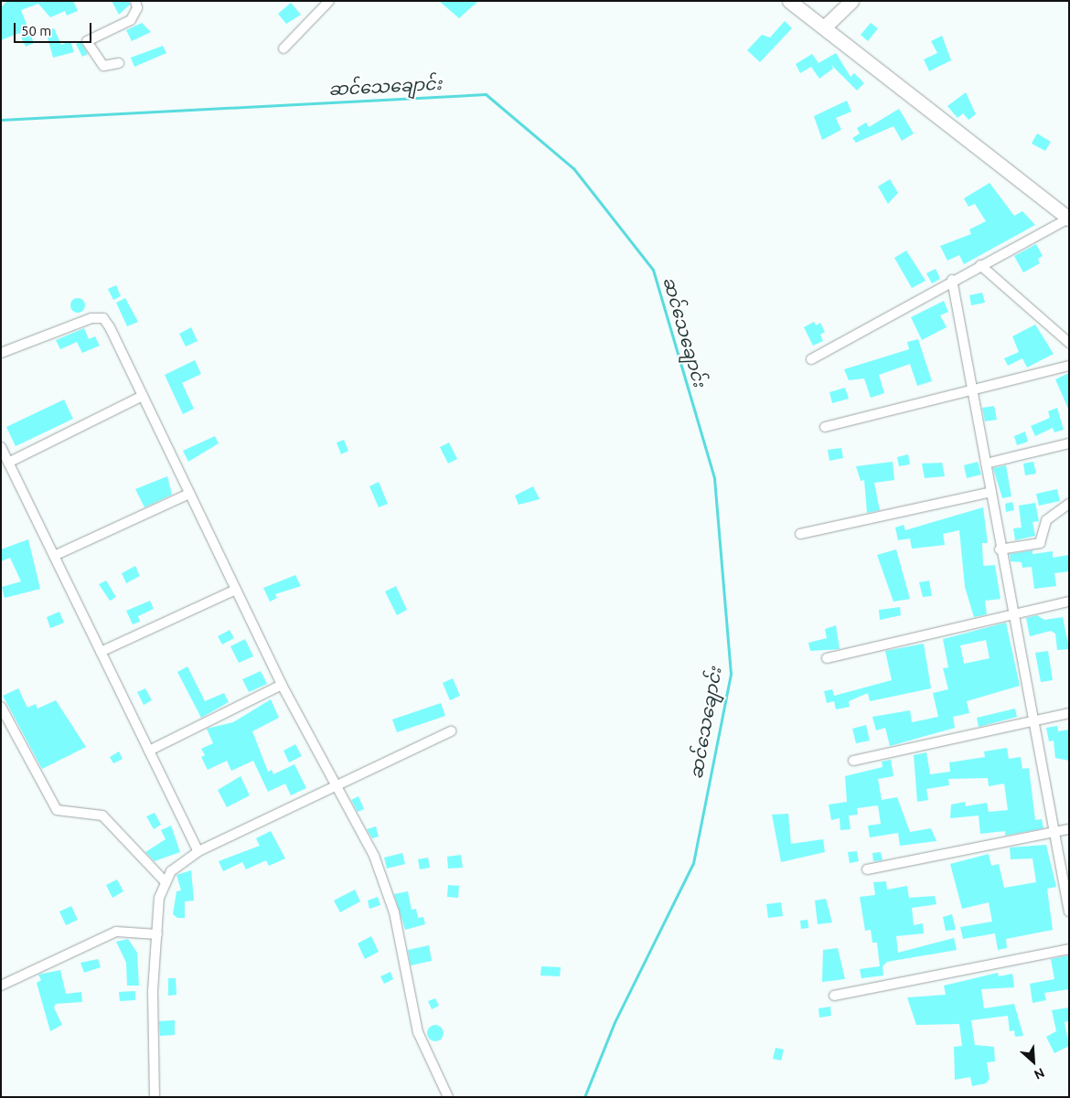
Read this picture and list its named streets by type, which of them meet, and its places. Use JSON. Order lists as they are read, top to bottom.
{
  "water": ["ဆင်သေချောင်း"],
  "scale_bar": "50 m",
  "north": "bottom right"
}
